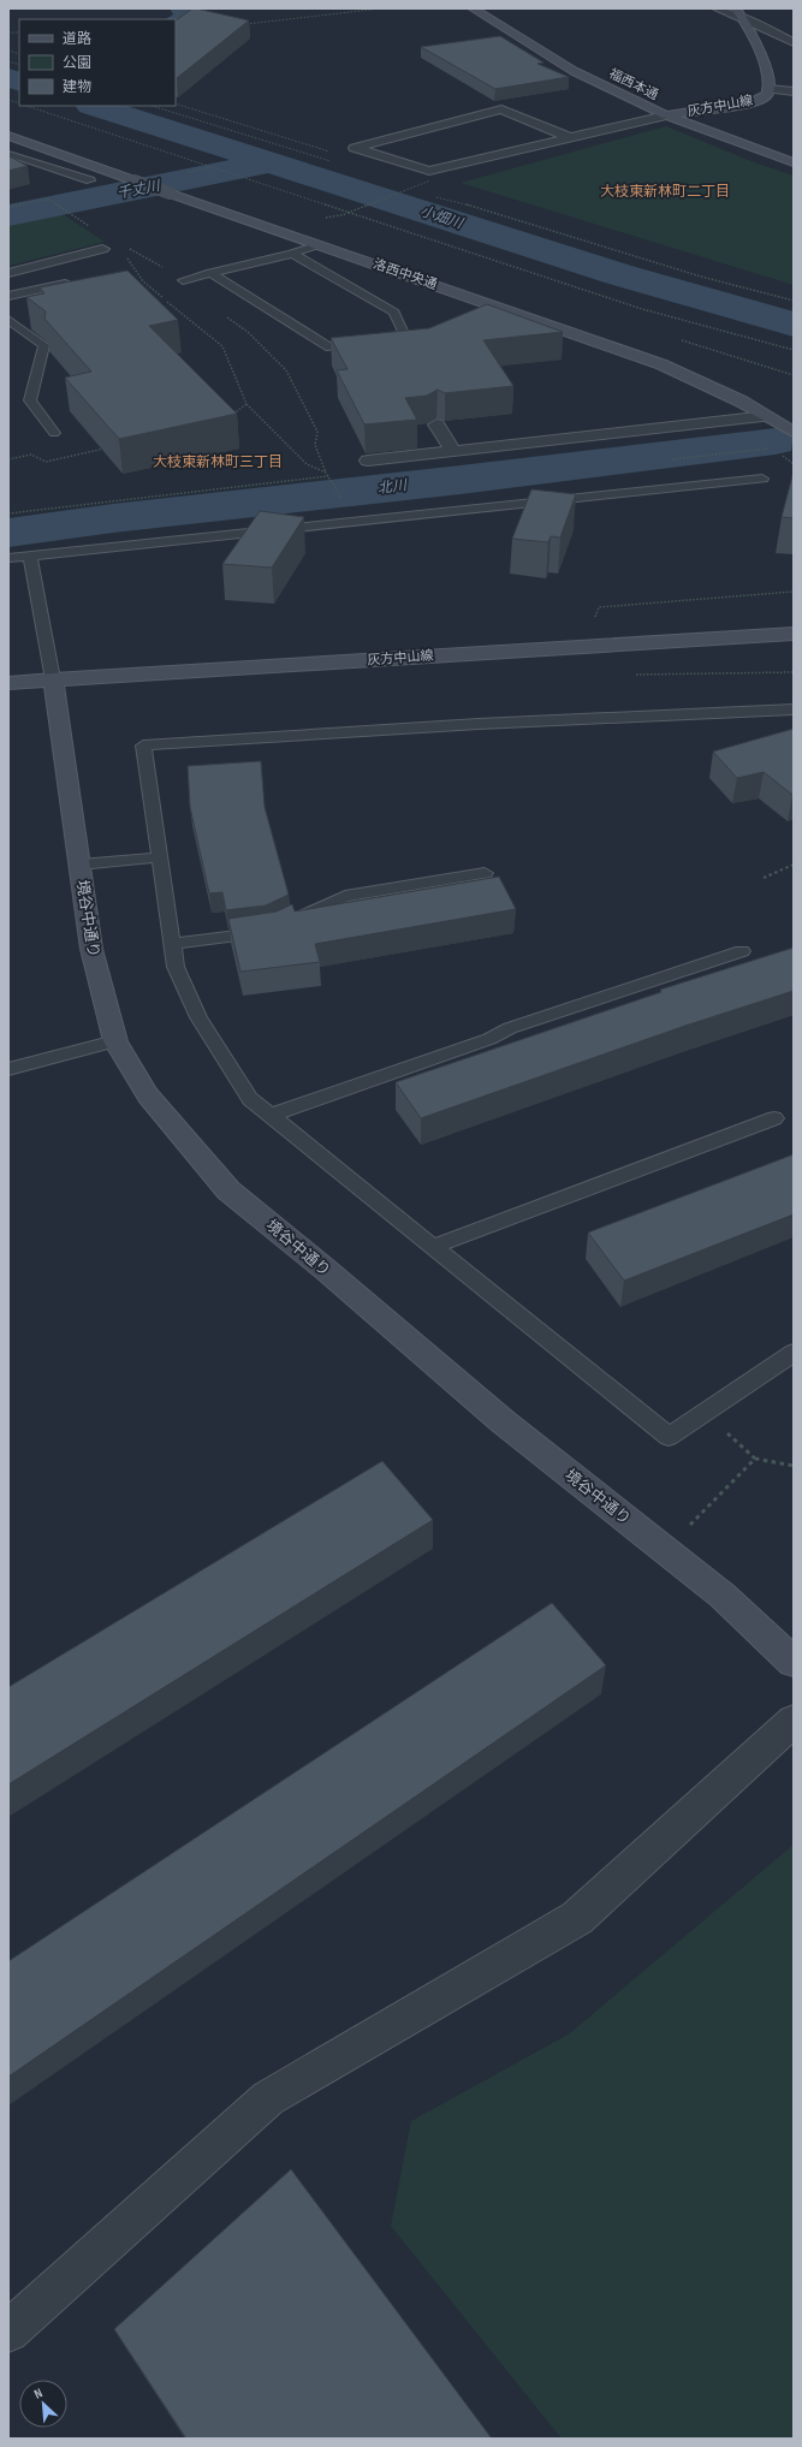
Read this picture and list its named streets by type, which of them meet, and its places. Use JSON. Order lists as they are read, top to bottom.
{
  "streets": {
    "street": [
      "福西本通",
      "灰方中山線",
      "洛西中央通",
      "境谷中通り"
    ]
  },
  "crossings": [
    ["福西本通", "灰方中山線"],
    ["灰方中山線", "境谷中通り"]
  ],
  "districts": ["大枝東新林町二丁目", "大枝東新林町三丁目"],
  "water": ["千丈川", "小畑川", "北川"],
  "legend": ["道路", "公園", "建物"],
  "north": "top left"
}
